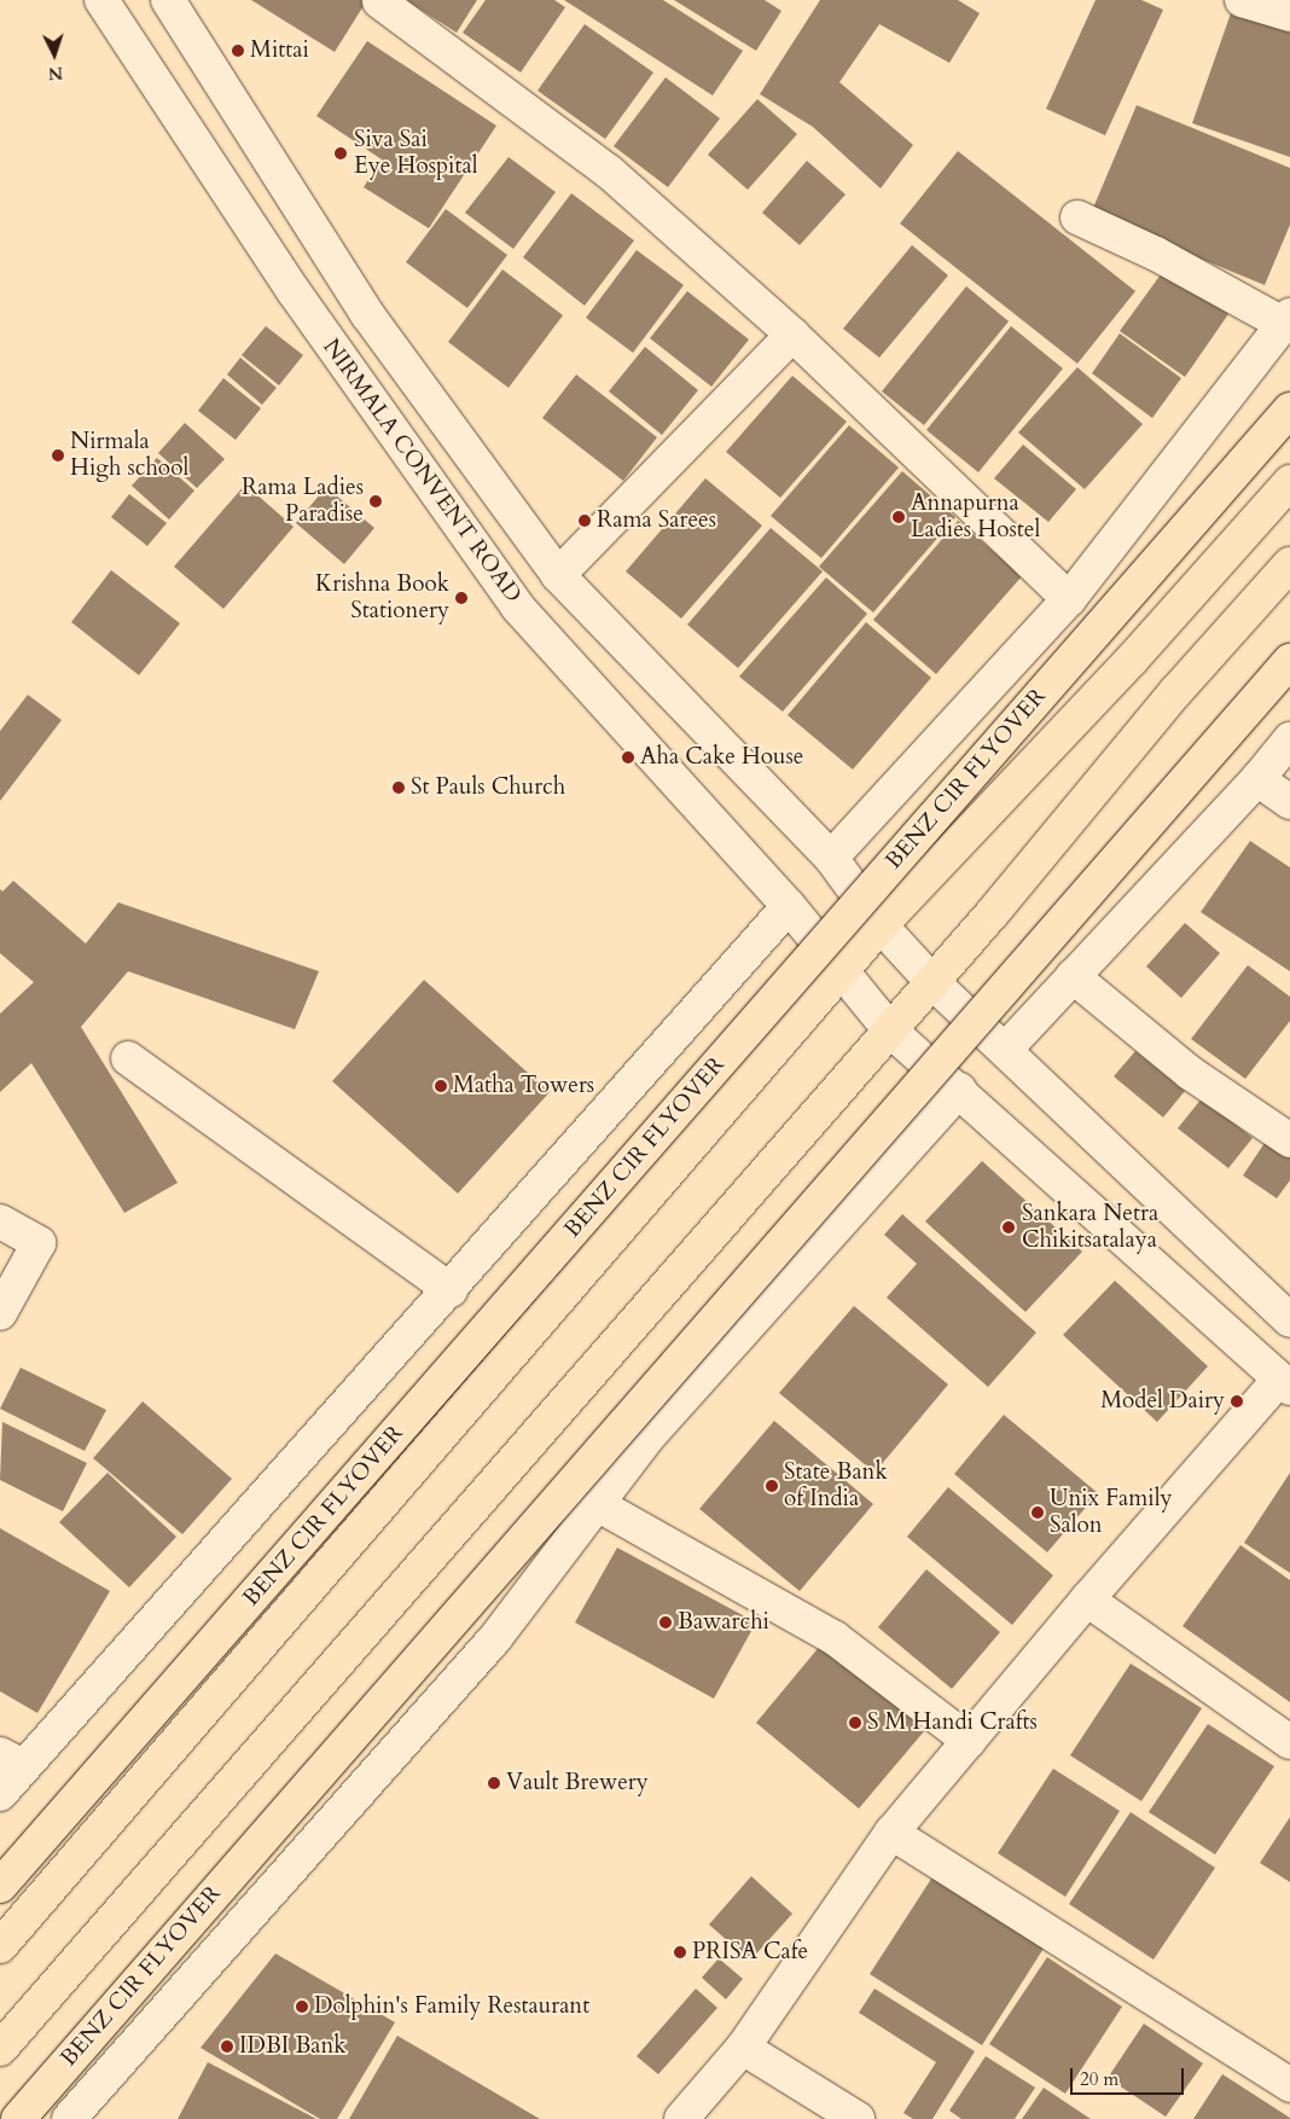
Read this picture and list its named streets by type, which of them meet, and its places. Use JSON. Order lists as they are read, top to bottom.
{
  "streets": {
    "main road": ["BENZ CIR FLYOVER"],
    "street": ["NIRMALA CONVENT ROAD"]
  },
  "places": [
    "Mittai",
    "Siva Sai Eye Hospital",
    "Nirmala High school",
    "Rama Ladies Paradise",
    "Annapurna Ladies Hostel",
    "Rama Sarees",
    "Krishna Book Stationery",
    "Aha Cake House",
    "St Pauls Church",
    "Matha Towers",
    "Sankara Netra Chikitsatalaya",
    "Model Dairy",
    "State Bank of India",
    "Unix Family Salon",
    "Bawarchi",
    "S M Handi Crafts",
    "Vault Brewery",
    "PRISA Cafe",
    "Dolphin's Family Restaurant",
    "IDBI Bank"
  ],
  "scale_bar": "20 m",
  "north": "bottom"
}
